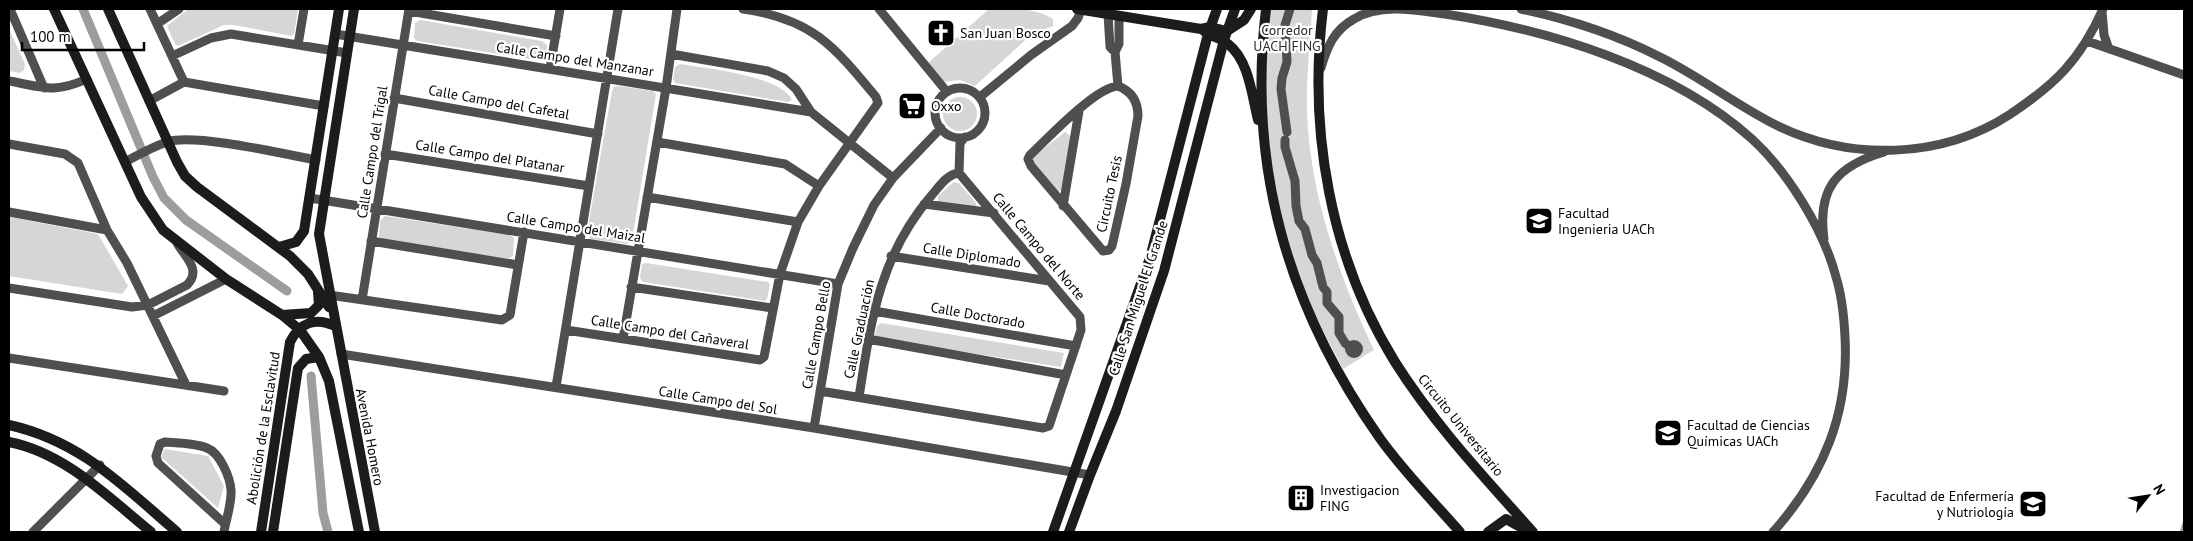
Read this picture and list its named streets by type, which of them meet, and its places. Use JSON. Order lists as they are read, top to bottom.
{
  "streets": {
    "main road": [
      "Calle San Miguel El Grande",
      "Circuito Universitario",
      "Abolición de la Esclavitud",
      "Avenida Homero"
    ],
    "street": [
      "Calle Campo del Manzanar",
      "Calle Campo del Cafetal",
      "Calle Campo del Trigal",
      "Calle Campo del Platanar",
      "Circuito Tesis",
      "Calle Campo del Maizal",
      "Calle Campo del Norte",
      "Calle Diplomado",
      "Calle Doctorado",
      "Calle Graduación",
      "Calle Campo del Cañaveral",
      "Calle Campo Bello",
      "Calle Campo del Sol"
    ]
  },
  "crossings": [
    ["Calle Campo del Manzanar", "Calle Campo del Trigal"],
    ["Calle Campo del Manzanar", "Calle Campo del Cañaveral"],
    ["Calle Campo del Manzanar", "Avenida Homero"],
    ["Calle Campo del Cafetal", "Calle Campo del Trigal"],
    ["Calle Campo del Trigal", "Calle Campo del Platanar"],
    ["Calle Campo del Trigal", "Calle Campo del Maizal"],
    ["Calle Campo del Maizal", "Calle Campo del Cañaveral"],
    ["Calle Campo del Maizal", "Calle Campo Bello"],
    ["Calle Campo del Maizal", "Avenida Homero"],
    ["Calle Campo del Norte", "Calle Diplomado"],
    ["Calle Campo del Norte", "Calle Doctorado"],
    ["Calle Campo del Norte", "Calle Graduación"],
    ["Calle Diplomado", "Calle Graduación"],
    ["Calle San Miguel El Grande", "Calle Campo del Sol"],
    ["Calle Doctorado", "Calle Graduación"],
    ["Calle Graduación", "Calle Campo Bello"],
    ["Calle Campo Bello", "Calle Campo del Sol"],
    ["Calle Campo del Sol", "Avenida Homero"],
    ["Abolición de la Esclavitud", "Avenida Homero"]
  ],
  "parks": ["Corredor UACH FING"],
  "places": {
    "church": ["San Juan Bosco"],
    "supermarket": ["Oxxo"],
    "school or university": ["Facultad Ingenieria UACh", "Facultad de Ciencias Químicas UACh", "Facultad de Enfermería y Nutriología"],
    "building": ["Investigacion FING"]
  },
  "scale_bar": "100 m",
  "north": "top right"
}
